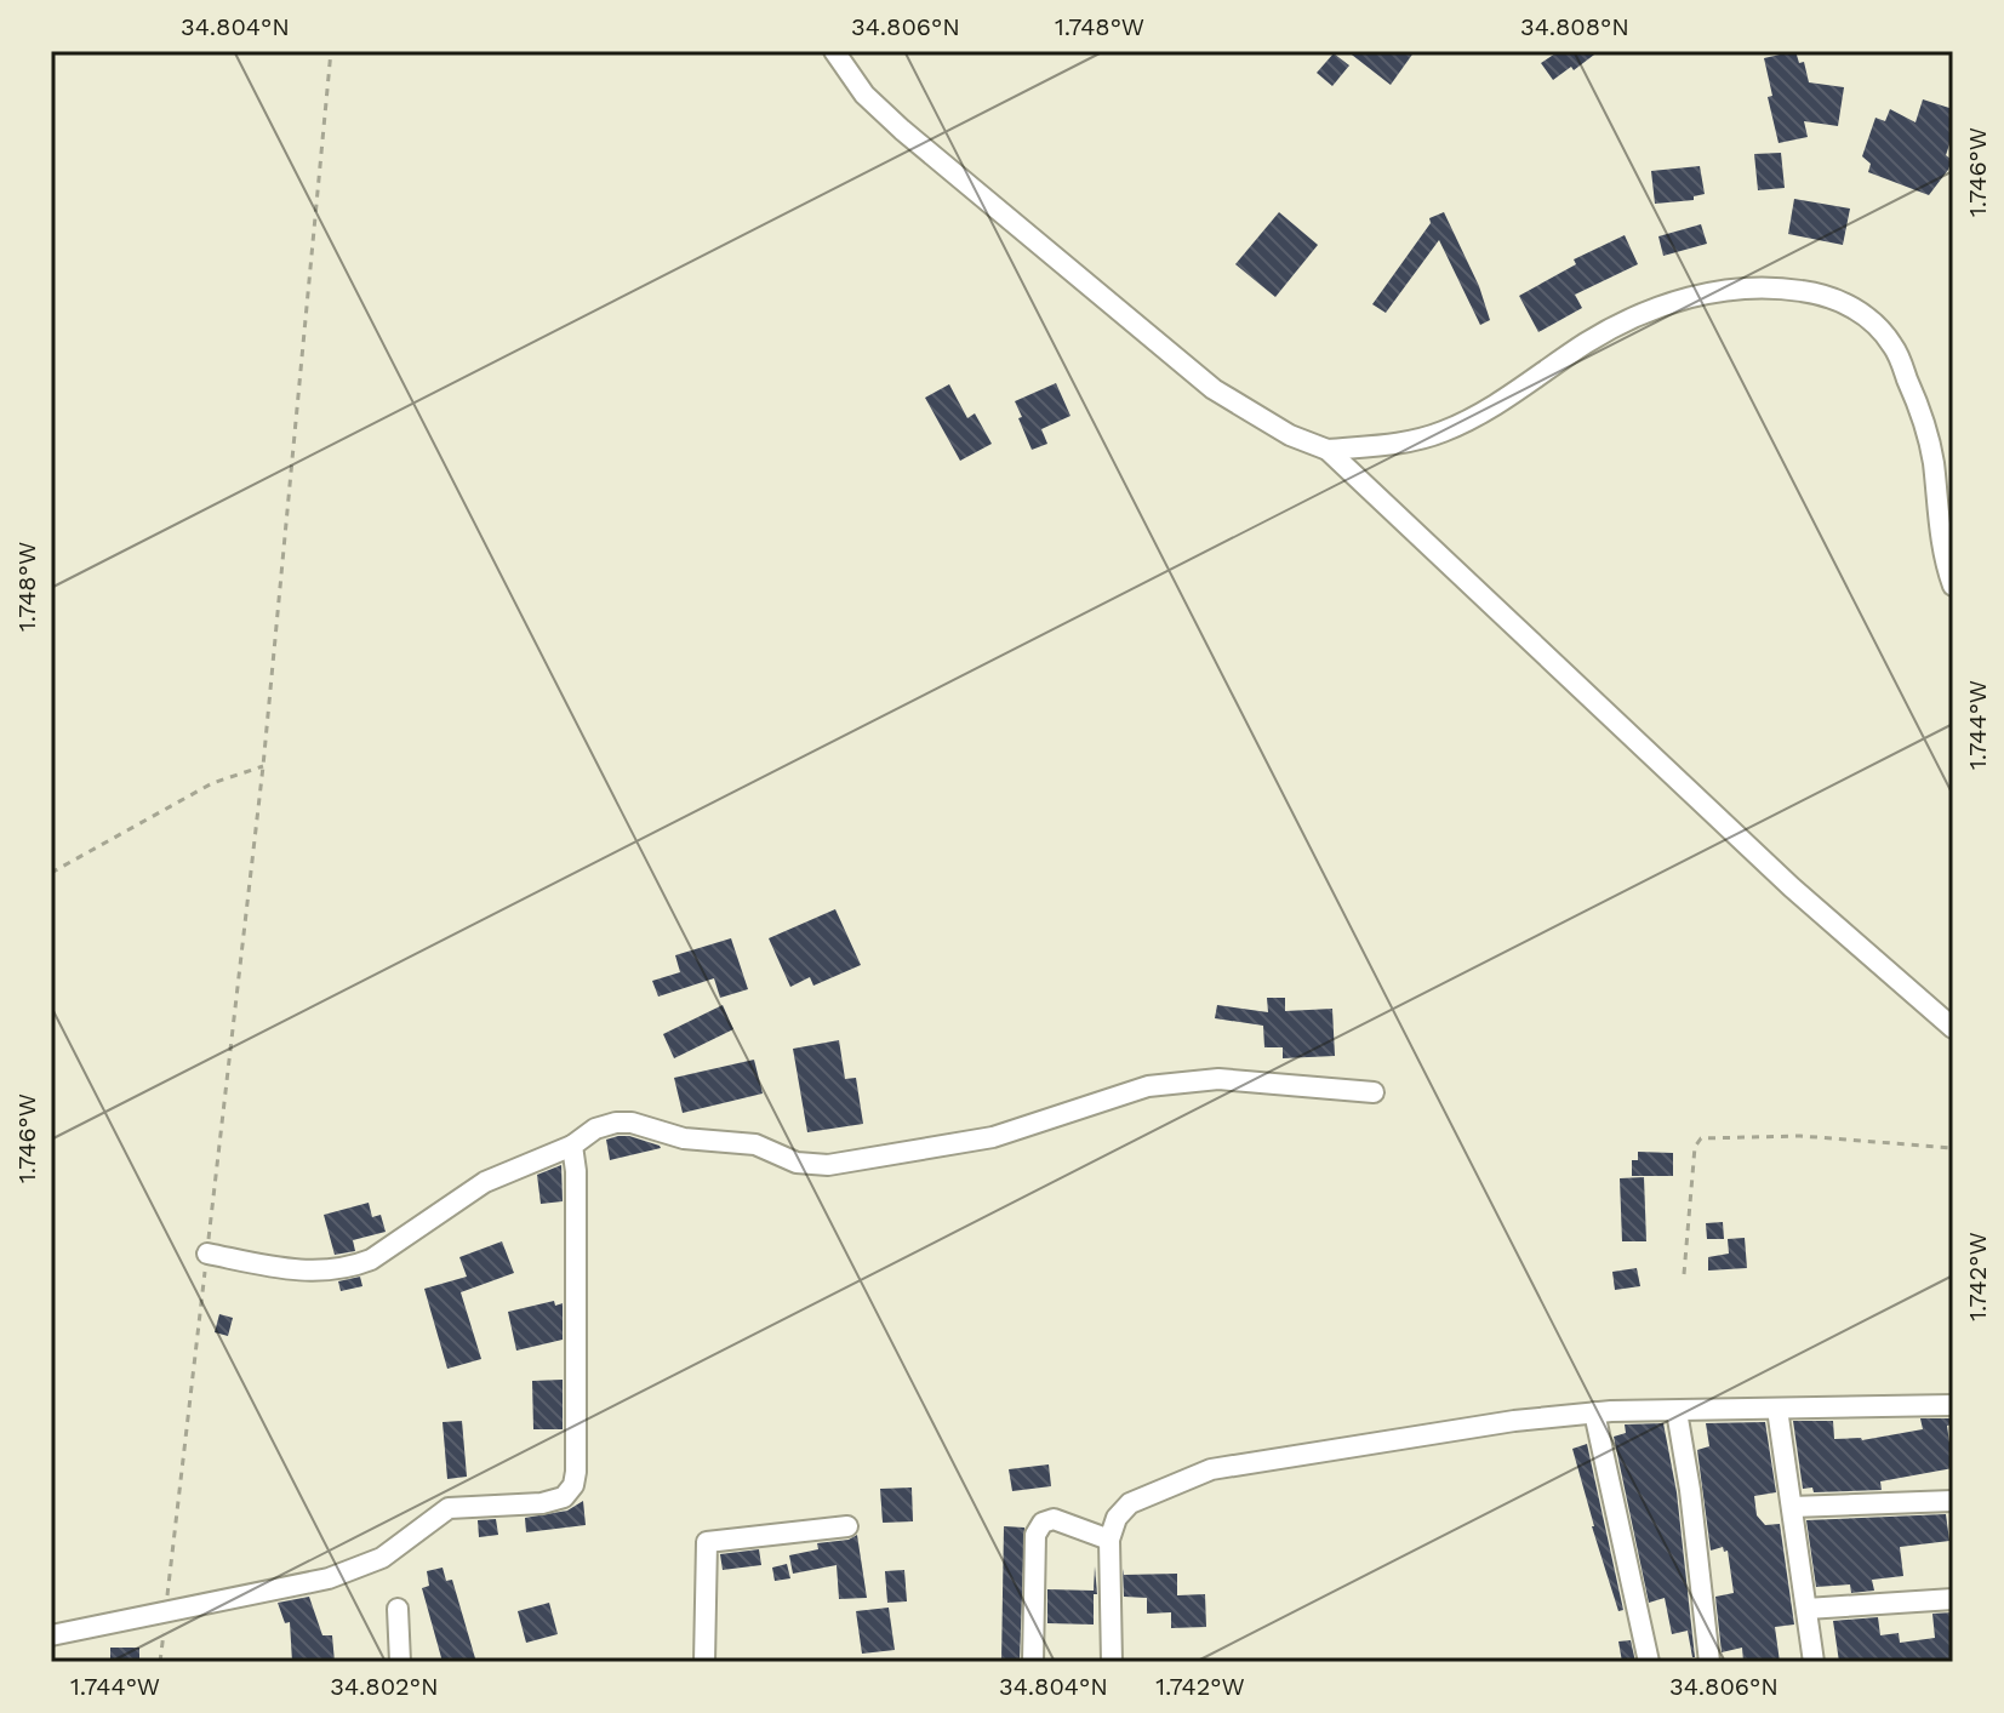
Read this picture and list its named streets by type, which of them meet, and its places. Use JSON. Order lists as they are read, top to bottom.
{
  "coordinates": [
    "34.804°N",
    "34.806°N",
    "1.748°W",
    "34.808°N",
    "1.746°W",
    "1.744°W",
    "1.742°W",
    "34.802°N"
  ]
}
